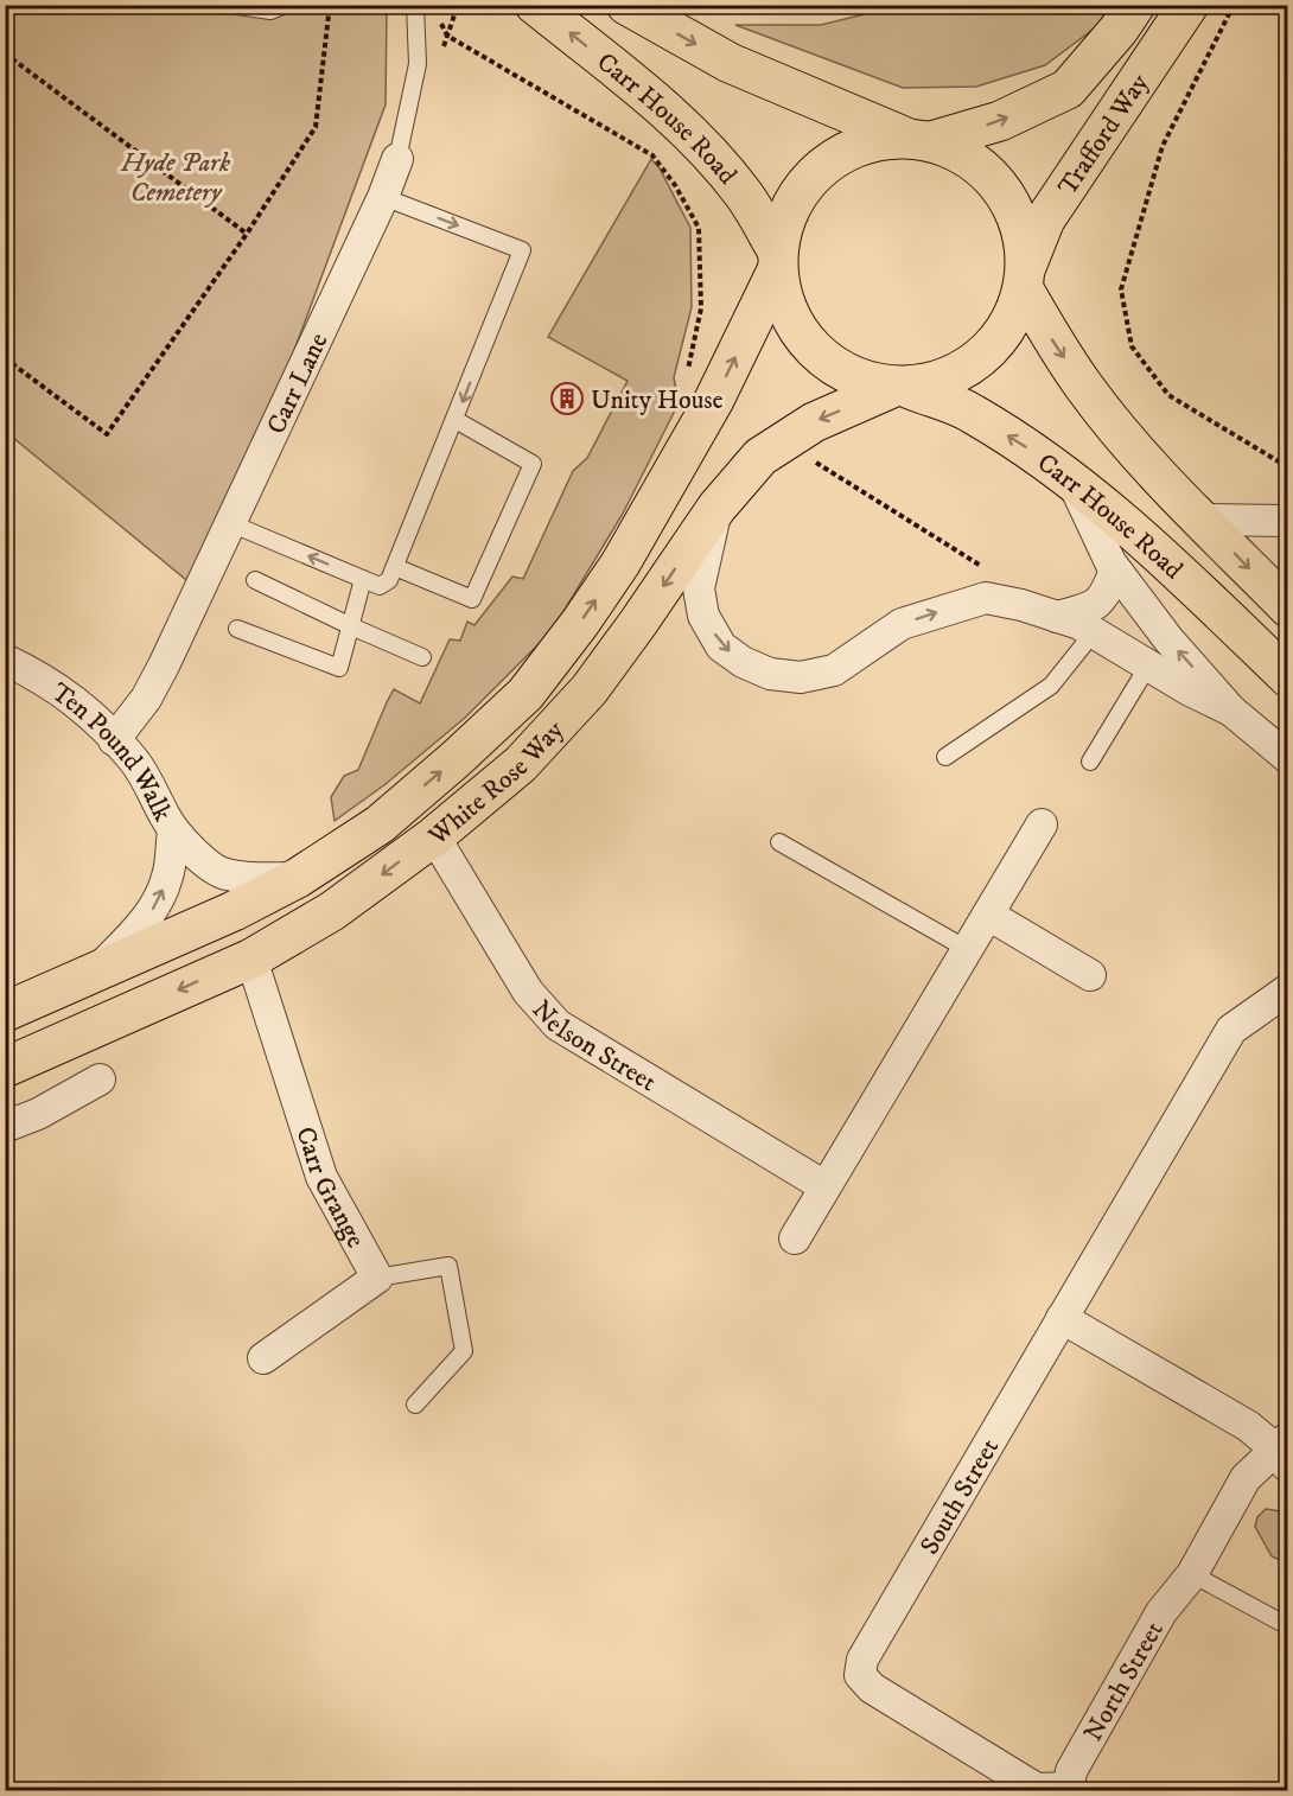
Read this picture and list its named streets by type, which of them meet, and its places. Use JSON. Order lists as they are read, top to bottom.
{
  "streets": {
    "highway": ["Carr House Road", "Trafford Way", "White Rose Way"],
    "street": [
      "Carr Lane",
      "Ten Pound Walk",
      "Nelson Street",
      "Carr Grange",
      "South Street",
      "North Street"
    ]
  },
  "crossings": [
    ["Carr House Road", "Trafford Way"],
    ["Carr House Road", "White Rose Way"],
    ["Trafford Way", "White Rose Way"],
    ["Carr Lane", "Ten Pound Walk"],
    ["Ten Pound Walk", "White Rose Way"],
    ["White Rose Way", "Nelson Street"],
    ["White Rose Way", "Carr Grange"],
    ["South Street", "North Street"]
  ],
  "parks": ["Hyde Park Cemetery"],
  "places": {
    "building": ["Unity House"]
  }
}
